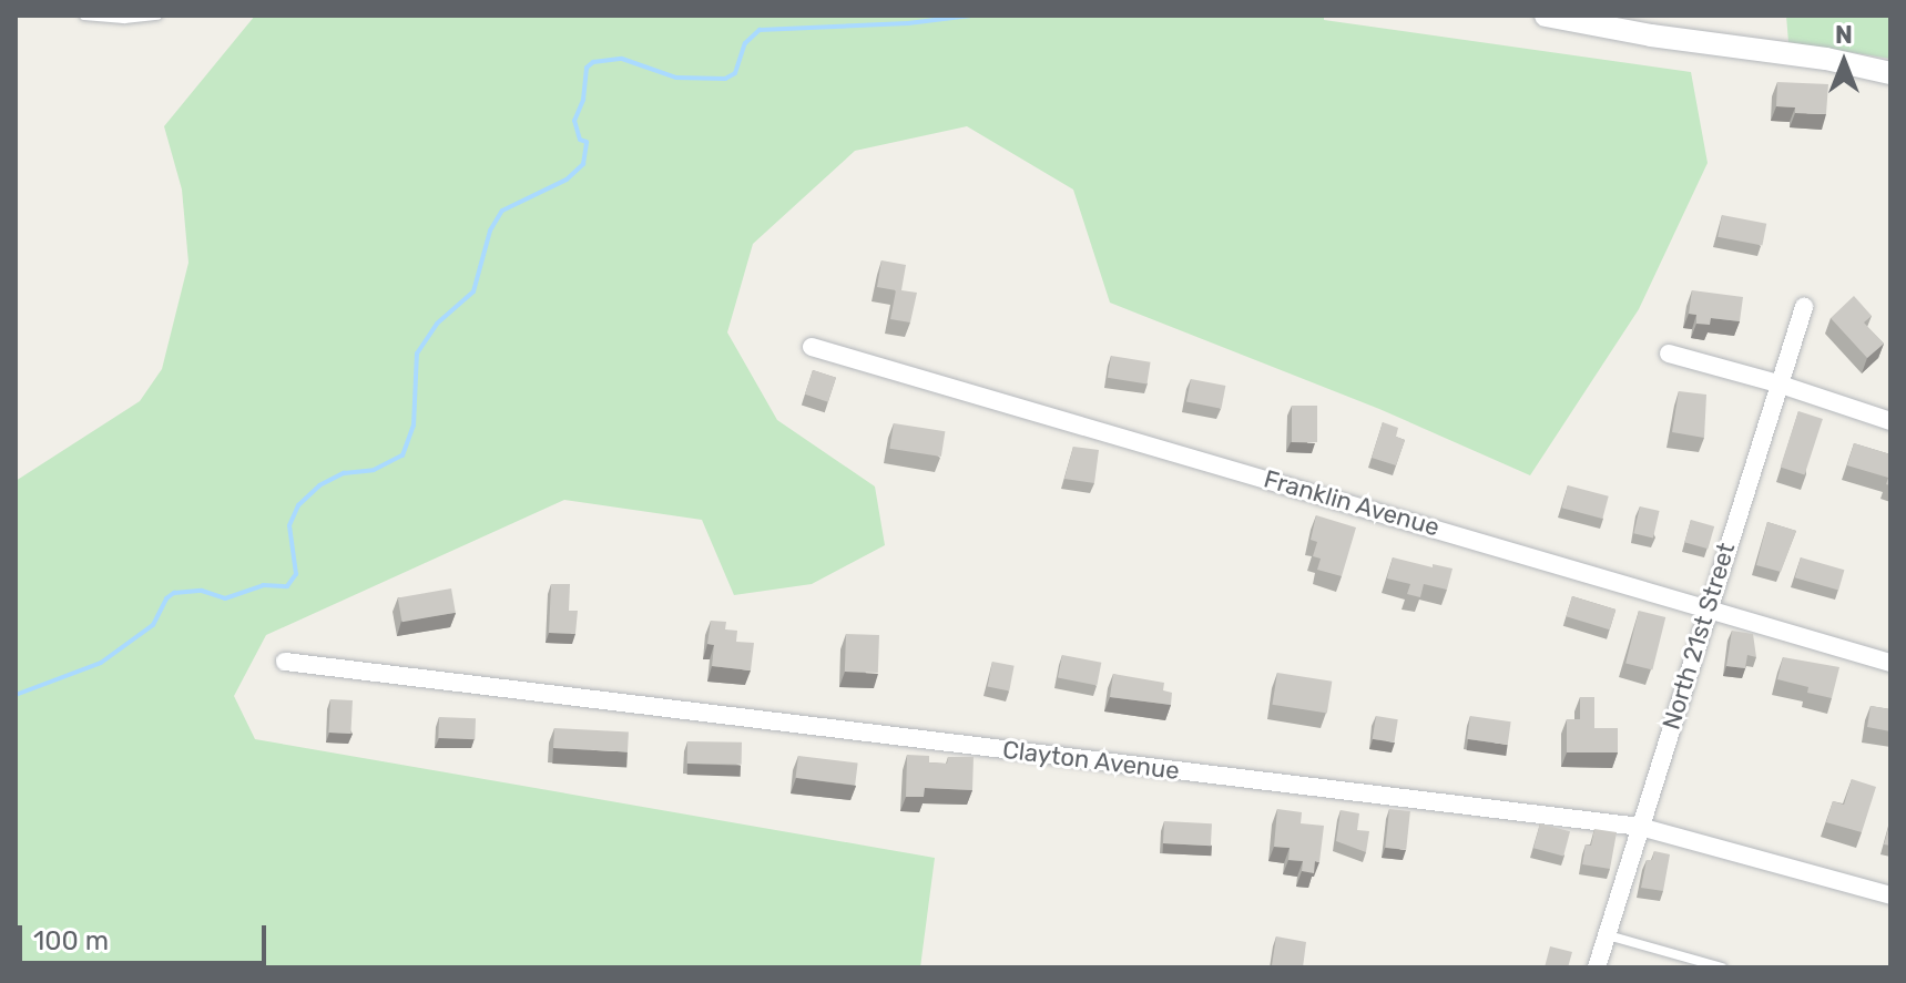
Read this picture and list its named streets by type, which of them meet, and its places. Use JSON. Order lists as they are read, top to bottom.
{
  "streets": {
    "street": ["Franklin Avenue", "North 21st Street", "Clayton Avenue"]
  },
  "crossings": [
    ["Franklin Avenue", "North 21st Street"],
    ["North 21st Street", "Clayton Avenue"]
  ],
  "scale_bar": "100 m",
  "north": "top"
}
